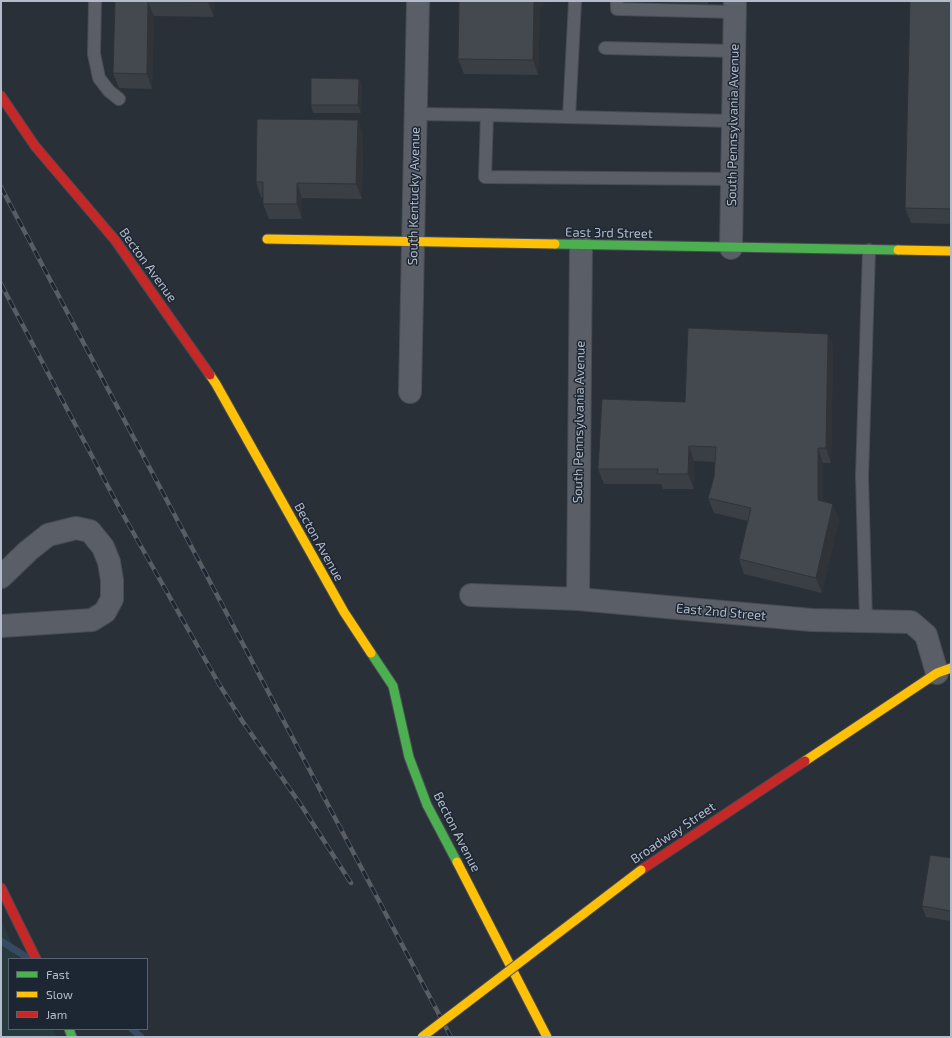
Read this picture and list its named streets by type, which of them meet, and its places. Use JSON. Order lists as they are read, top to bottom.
{
  "streets": {
    "street": [
      "South Pennsylvania Avenue",
      "South Kentucky Avenue",
      "East 3rd Street",
      "Becton Avenue",
      "East 2nd Street",
      "Broadway Street"
    ]
  },
  "crossings": [
    ["South Pennsylvania Avenue", "East 3rd Street"],
    ["South Pennsylvania Avenue", "East 2nd Street"],
    ["South Kentucky Avenue", "East 3rd Street"],
    ["East 2nd Street", "Broadway Street"]
  ],
  "legend": ["Fast", "Slow", "Jam"]
}
